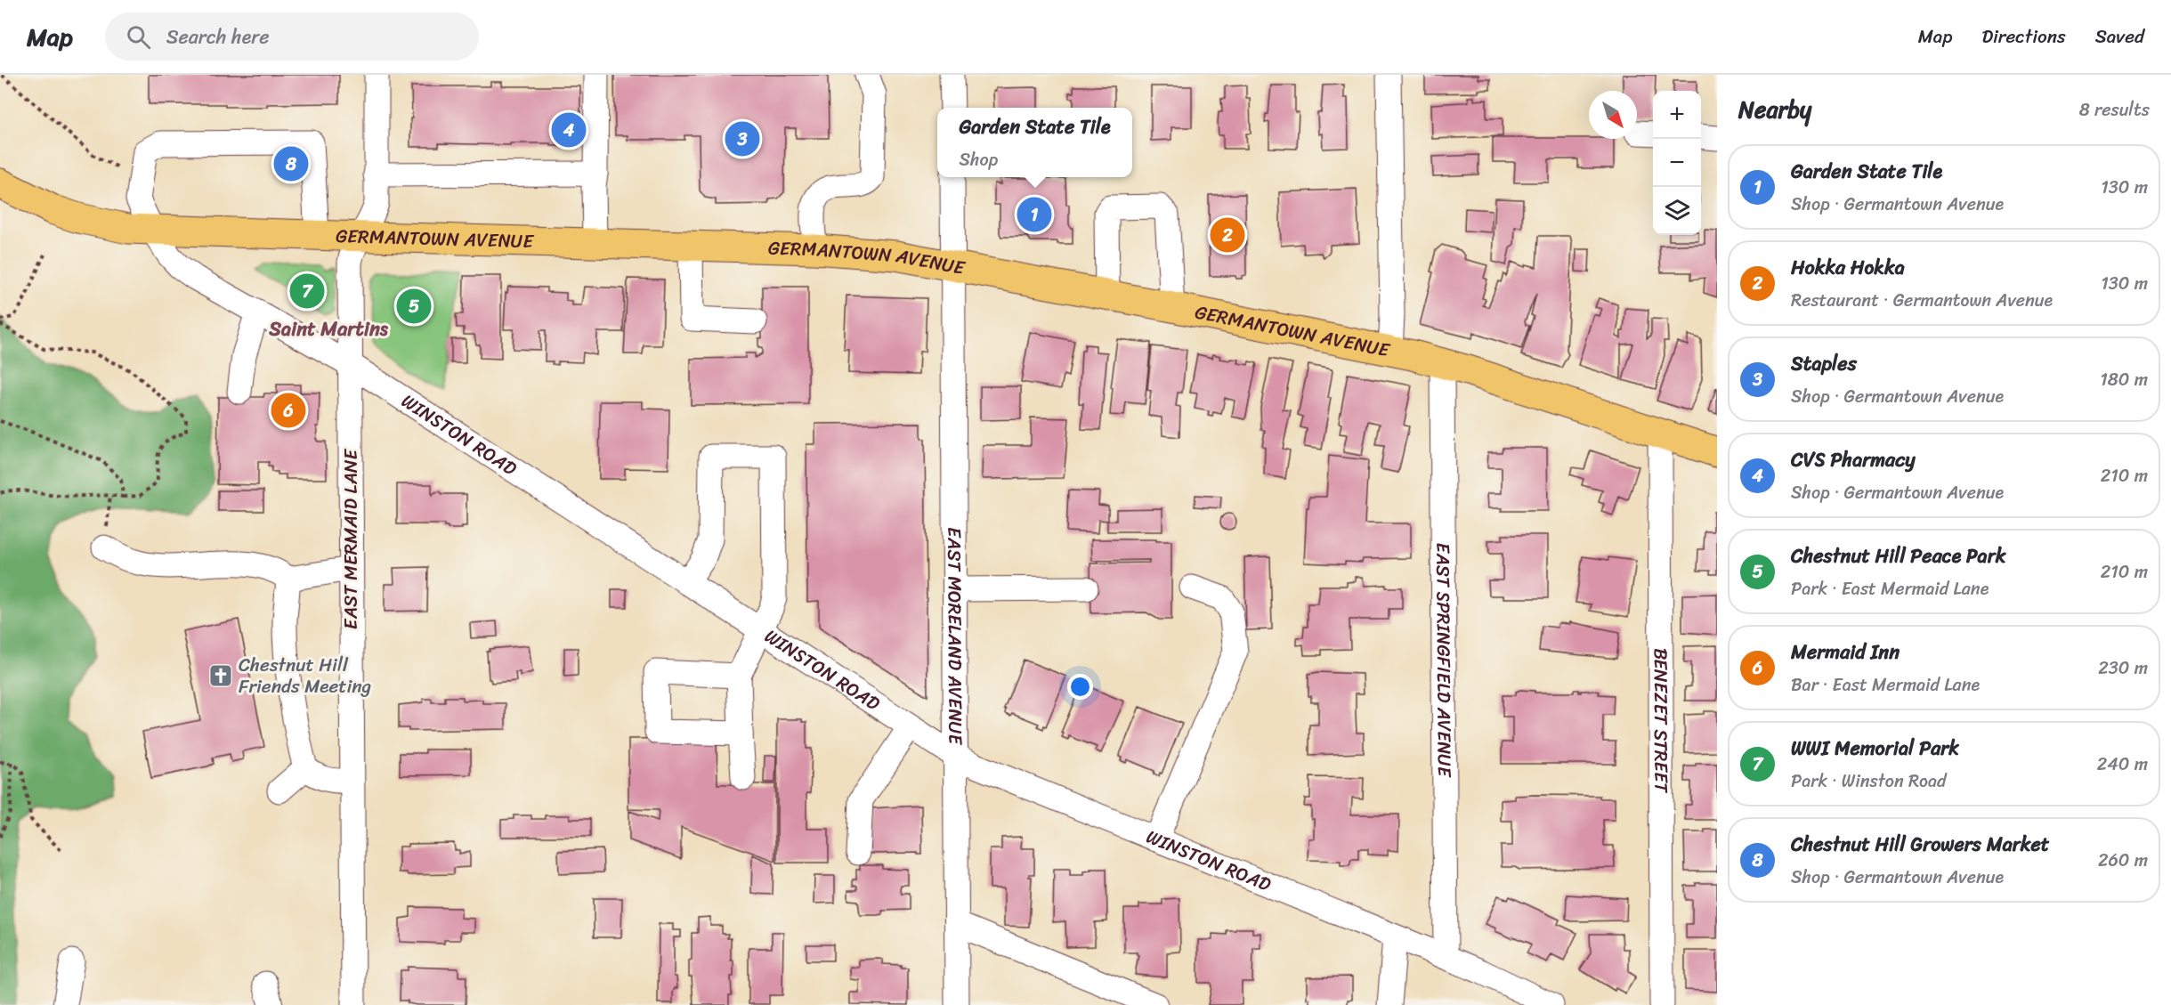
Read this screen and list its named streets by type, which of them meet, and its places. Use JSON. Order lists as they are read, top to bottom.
{
  "streets": {
    "main road": ["GERMANTOWN AVENUE"],
    "street": [
      "WINSTON ROAD",
      "EAST MERMAID LANE",
      "EAST MORELAND AVENUE",
      "EAST SPRINGFIELD AVENUE",
      "BENEZET STREET"
    ]
  },
  "crossings": [
    ["GERMANTOWN AVENUE", "WINSTON ROAD"],
    ["GERMANTOWN AVENUE", "EAST MERMAID LANE"],
    ["GERMANTOWN AVENUE", "EAST MORELAND AVENUE"],
    ["GERMANTOWN AVENUE", "EAST SPRINGFIELD AVENUE"],
    ["GERMANTOWN AVENUE", "BENEZET STREET"],
    ["WINSTON ROAD", "EAST MERMAID LANE"],
    ["WINSTON ROAD", "EAST MORELAND AVENUE"],
    ["WINSTON ROAD", "EAST SPRINGFIELD AVENUE"]
  ],
  "districts": ["Saint Martins"],
  "places": {
    "church": ["Chestnut Hill Friends Meeting"]
  },
  "north": "bottom right",
  "page": {
    "header": "Map",
    "search": "Search here",
    "nav": ["Map", "Directions", "Saved"],
    "heading": ["Nearby", "8 results"],
    "map_buttons": ["+", "−"],
    "popup": ["Garden State Tile", "Shop"],
    "pins": [
      "4",
      "3",
      "8",
      "1",
      "2",
      "7",
      "5",
      "6"
    ],
    "list": [
      {
        "mark": "1",
        "name": "Garden State Tile",
        "note": "Shop · Germantown Avenue",
        "value": "130 m"
      },
      {
        "mark": "2",
        "name": "Hokka Hokka",
        "note": "Restaurant · Germantown Avenue",
        "value": "130 m"
      },
      {
        "mark": "3",
        "name": "Staples",
        "note": "Shop · Germantown Avenue",
        "value": "180 m"
      },
      {
        "mark": "4",
        "name": "CVS Pharmacy",
        "note": "Shop · Germantown Avenue",
        "value": "210 m"
      },
      {
        "mark": "5",
        "name": "Chestnut Hill Peace Park",
        "note": "Park · East Mermaid Lane",
        "value": "210 m"
      },
      {
        "mark": "6",
        "name": "Mermaid Inn",
        "note": "Bar · East Mermaid Lane",
        "value": "230 m"
      },
      {
        "mark": "7",
        "name": "WWI Memorial Park",
        "note": "Park · Winston Road",
        "value": "240 m"
      },
      {
        "mark": "8",
        "name": "Chestnut Hill Growers Market",
        "note": "Shop · Germantown Avenue",
        "value": "260 m"
      }
    ]
  }
}
